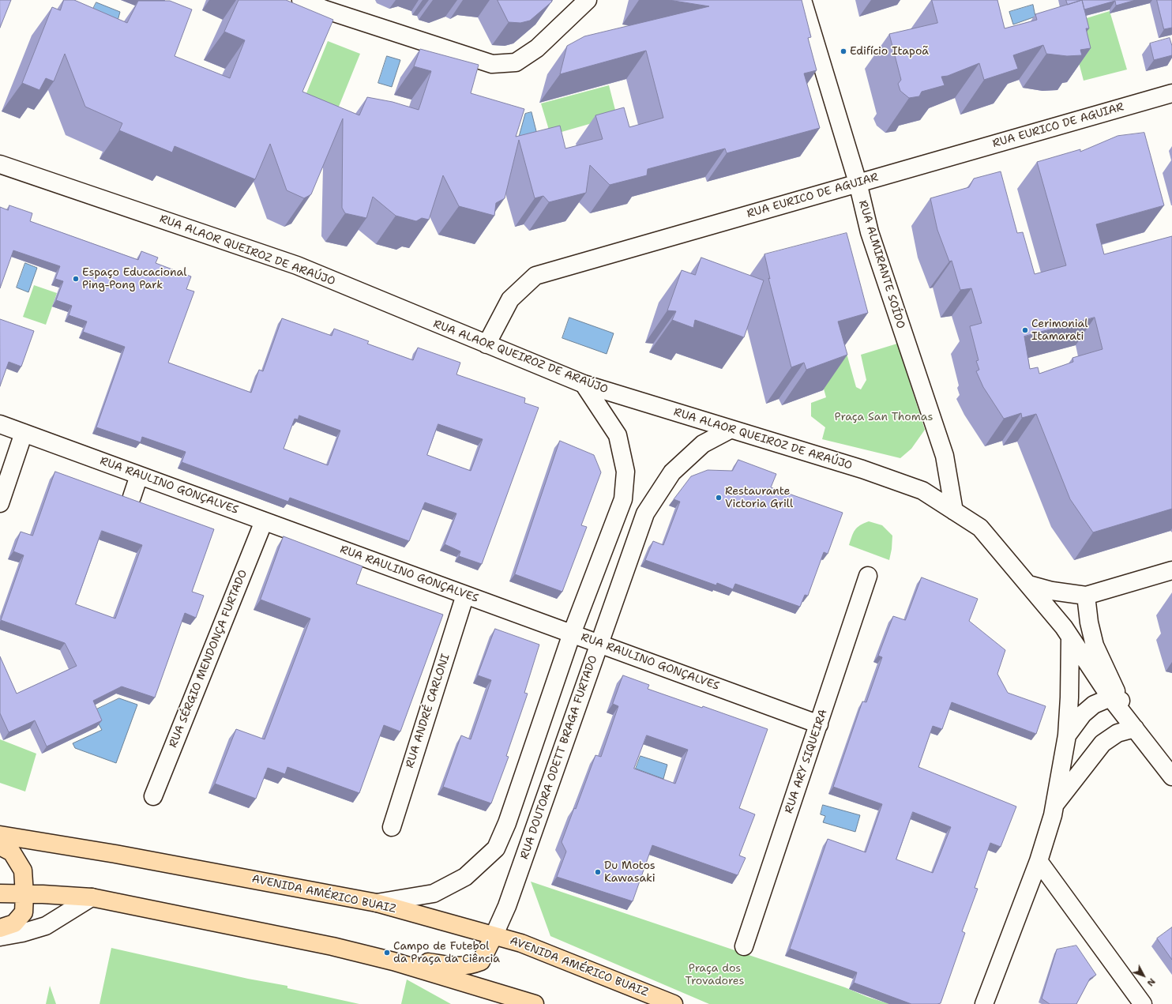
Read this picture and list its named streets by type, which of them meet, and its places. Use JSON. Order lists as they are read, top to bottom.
{
  "streets": {
    "main road": ["AVENIDA AMÉRICO BUAIZ"],
    "street": [
      "RUA EURICO DE AGUIAR",
      "RUA ALAOR QUEIROZ DE ARAÚJO",
      "RUA ALMIRANTE SOÍDO",
      "RUA RAULINO GONÇALVES",
      "RUA SÉRGIO MENDONÇA FURTADO",
      "RUA ANDRÉ CARLONI",
      "RUA DOUTORA ODETT BRAGA FURTADO",
      "RUA ARY SIQUEIRA"
    ]
  },
  "crossings": [
    ["RUA EURICO DE AGUIAR", "RUA ALAOR QUEIROZ DE ARAÚJO"],
    ["RUA EURICO DE AGUIAR", "RUA ALMIRANTE SOÍDO"],
    ["RUA ALAOR QUEIROZ DE ARAÚJO", "RUA ALMIRANTE SOÍDO"],
    ["RUA ALAOR QUEIROZ DE ARAÚJO", "RUA DOUTORA ODETT BRAGA FURTADO"],
    ["RUA RAULINO GONÇALVES", "RUA SÉRGIO MENDONÇA FURTADO"],
    ["RUA RAULINO GONÇALVES", "RUA ANDRÉ CARLONI"],
    ["RUA RAULINO GONÇALVES", "RUA DOUTORA ODETT BRAGA FURTADO"],
    ["RUA RAULINO GONÇALVES", "RUA ARY SIQUEIRA"],
    ["RUA DOUTORA ODETT BRAGA FURTADO", "AVENIDA AMÉRICO BUAIZ"]
  ],
  "parks": ["Praça San Thomas", "Praça dos Trovadores"],
  "places": [
    "Edifício Itapoã",
    "Espaço Educacional Ping-Pong Park",
    "Cerimonial Itamarati",
    "Restaurante Victoria Grill",
    "Du Motos Kawasaki",
    "Campo de Futebol da Praça da Ciência"
  ],
  "north": "bottom right"
}
